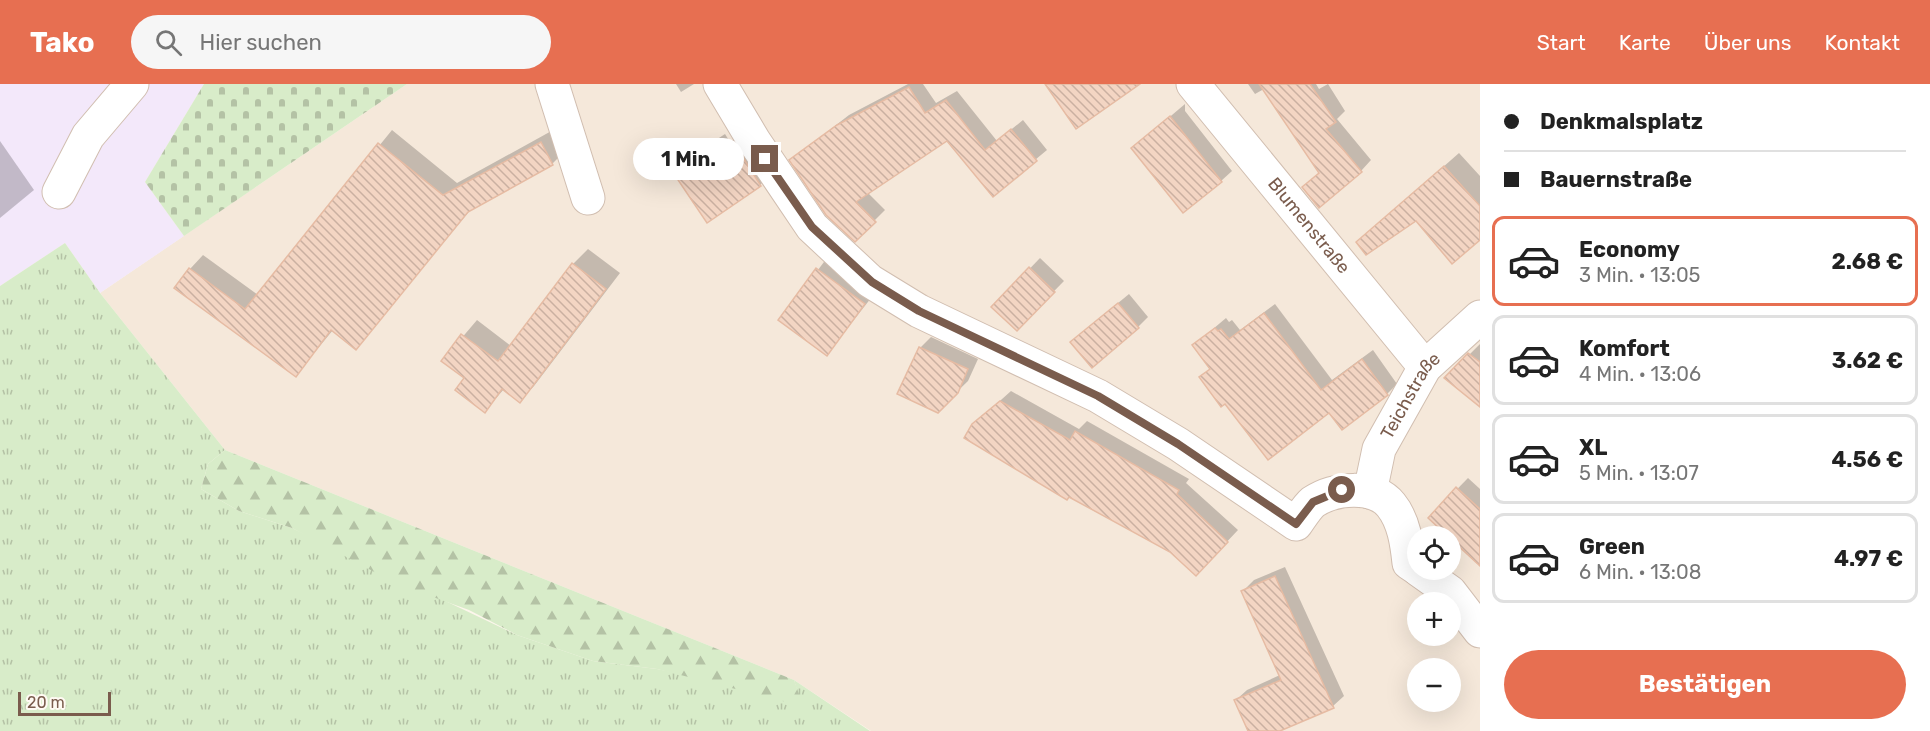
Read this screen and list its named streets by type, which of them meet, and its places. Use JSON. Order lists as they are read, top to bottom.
{
  "streets": {
    "street": ["Blumenstraße", "Teichstraße"]
  },
  "crossings": [
    ["Blumenstraße", "Teichstraße"]
  ],
  "scale_bar": "20 m",
  "page": {
    "header": "Tako",
    "search": "Hier suchen",
    "nav": [
      "Start",
      "Karte",
      "Über uns",
      "Kontakt"
    ],
    "banner": ["Denkmalsplatz", "Bauernstraße"],
    "bubble": "1 Min.",
    "list": [
      {
        "name": "Economy",
        "note": "3 Min. · 13:05",
        "value": "2.68 €"
      },
      {
        "name": "Komfort",
        "note": "4 Min. · 13:06",
        "value": "3.62 €"
      },
      {
        "name": "XL",
        "note": "5 Min. · 13:07",
        "value": "4.56 €"
      },
      {
        "name": "Green",
        "note": "6 Min. · 13:08",
        "value": "4.97 €"
      }
    ],
    "map_buttons": ["+", "−"],
    "buttons": "Bestätigen",
    "scale": "20 m"
  }
}
